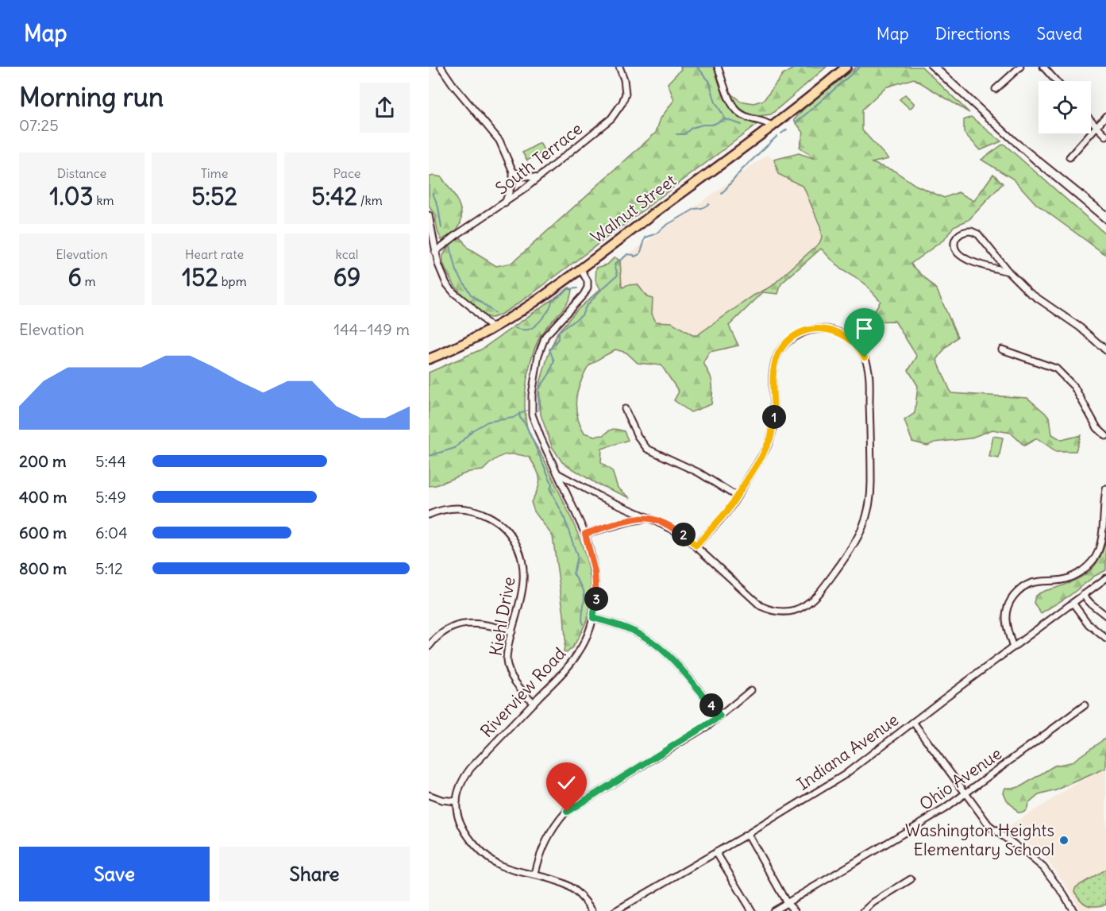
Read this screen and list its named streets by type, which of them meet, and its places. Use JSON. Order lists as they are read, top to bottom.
{
  "streets": {
    "main road": ["Walnut Street"],
    "street": [
      "South Terrace",
      "Kiehl Drive",
      "Riverview Road",
      "Indiana Avenue",
      "Ohio Avenue"
    ]
  },
  "crossings": [
    ["Walnut Street", "Riverview Road"],
    ["Kiehl Drive", "Riverview Road"]
  ],
  "places": ["Washington Heights Elementary School"],
  "page": {
    "header": "Map",
    "nav": ["Map", "Directions", "Saved"],
    "heading": ["Morning run", "07:25"],
    "stats": [
      ["Distance", "1.03 km"],
      ["Time", "5:52"],
      ["Pace", "5:42 /km"],
      ["Elevation", "6 m"],
      ["Heart rate", "152 bpm"],
      ["kcal", "69"]
    ],
    "chart": ["Elevation", "144–149 m"],
    "pins": [
      "1",
      "2",
      "3",
      "4"
    ],
    "list": [
      {
        "name": "200 m",
        "note": "5:44"
      },
      {
        "name": "400 m",
        "note": "5:49"
      },
      {
        "name": "600 m",
        "note": "6:04"
      },
      {
        "name": "800 m",
        "note": "5:12"
      }
    ],
    "buttons": ["Save", "Share"]
  }
}
